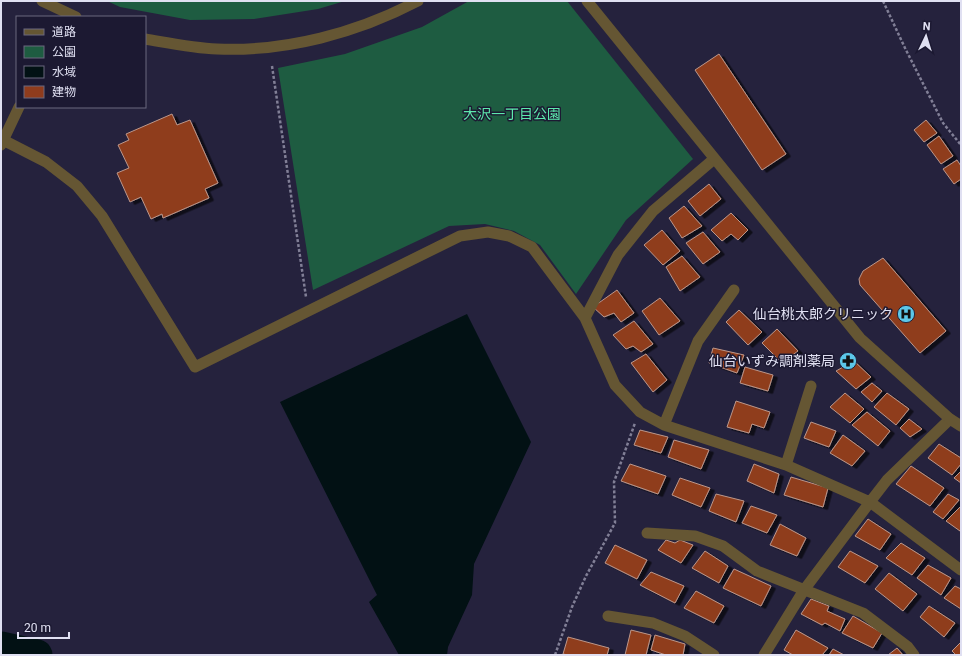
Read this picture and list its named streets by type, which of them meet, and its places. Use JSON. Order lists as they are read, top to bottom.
{
  "parks": ["大沢一丁目公園"],
  "places": {
    "hospital": ["仙台桃太郎クリニック"],
    "pharmacy": ["仙台いずみ調剤薬局"]
  },
  "legend": [
    "道路",
    "公園",
    "水域",
    "建物"
  ],
  "scale_bar": "20 m",
  "north": "top"
}
